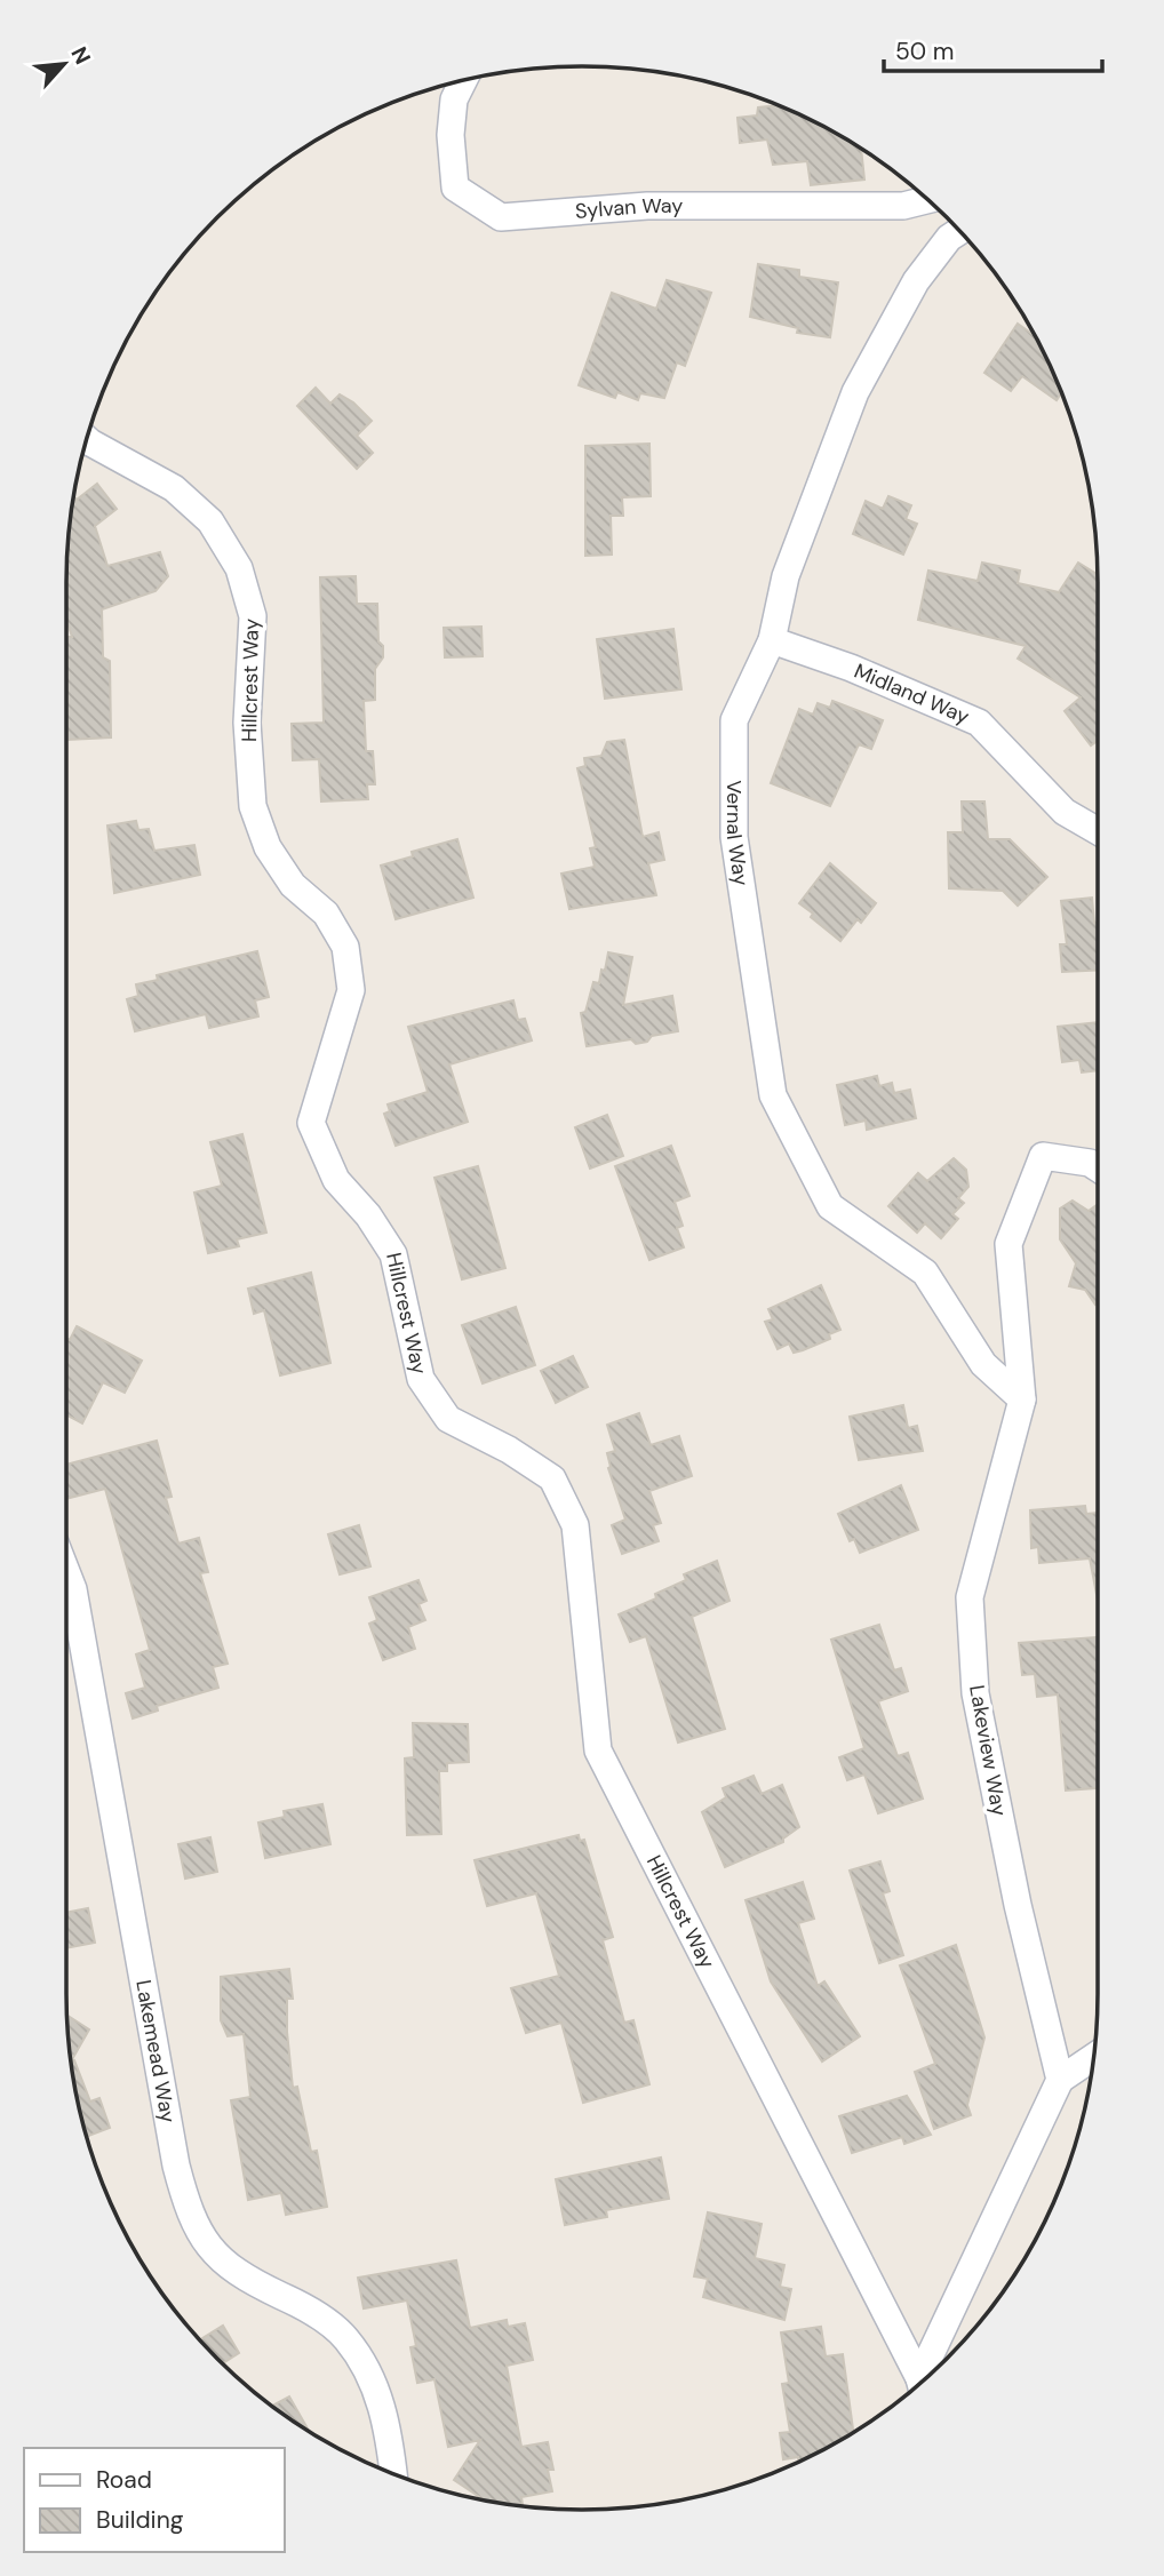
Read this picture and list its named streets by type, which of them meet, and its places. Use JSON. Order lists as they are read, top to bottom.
{
  "streets": {
    "street": [
      "Sylvan Way",
      "Hillcrest Way",
      "Midland Way",
      "Vernal Way",
      "Lakeview Way",
      "Lakemead Way"
    ]
  },
  "crossings": [
    ["Midland Way", "Vernal Way"],
    ["Vernal Way", "Lakeview Way"]
  ],
  "legend": ["Road", "Building"],
  "scale_bar": "50 m",
  "north": "top right"
}
